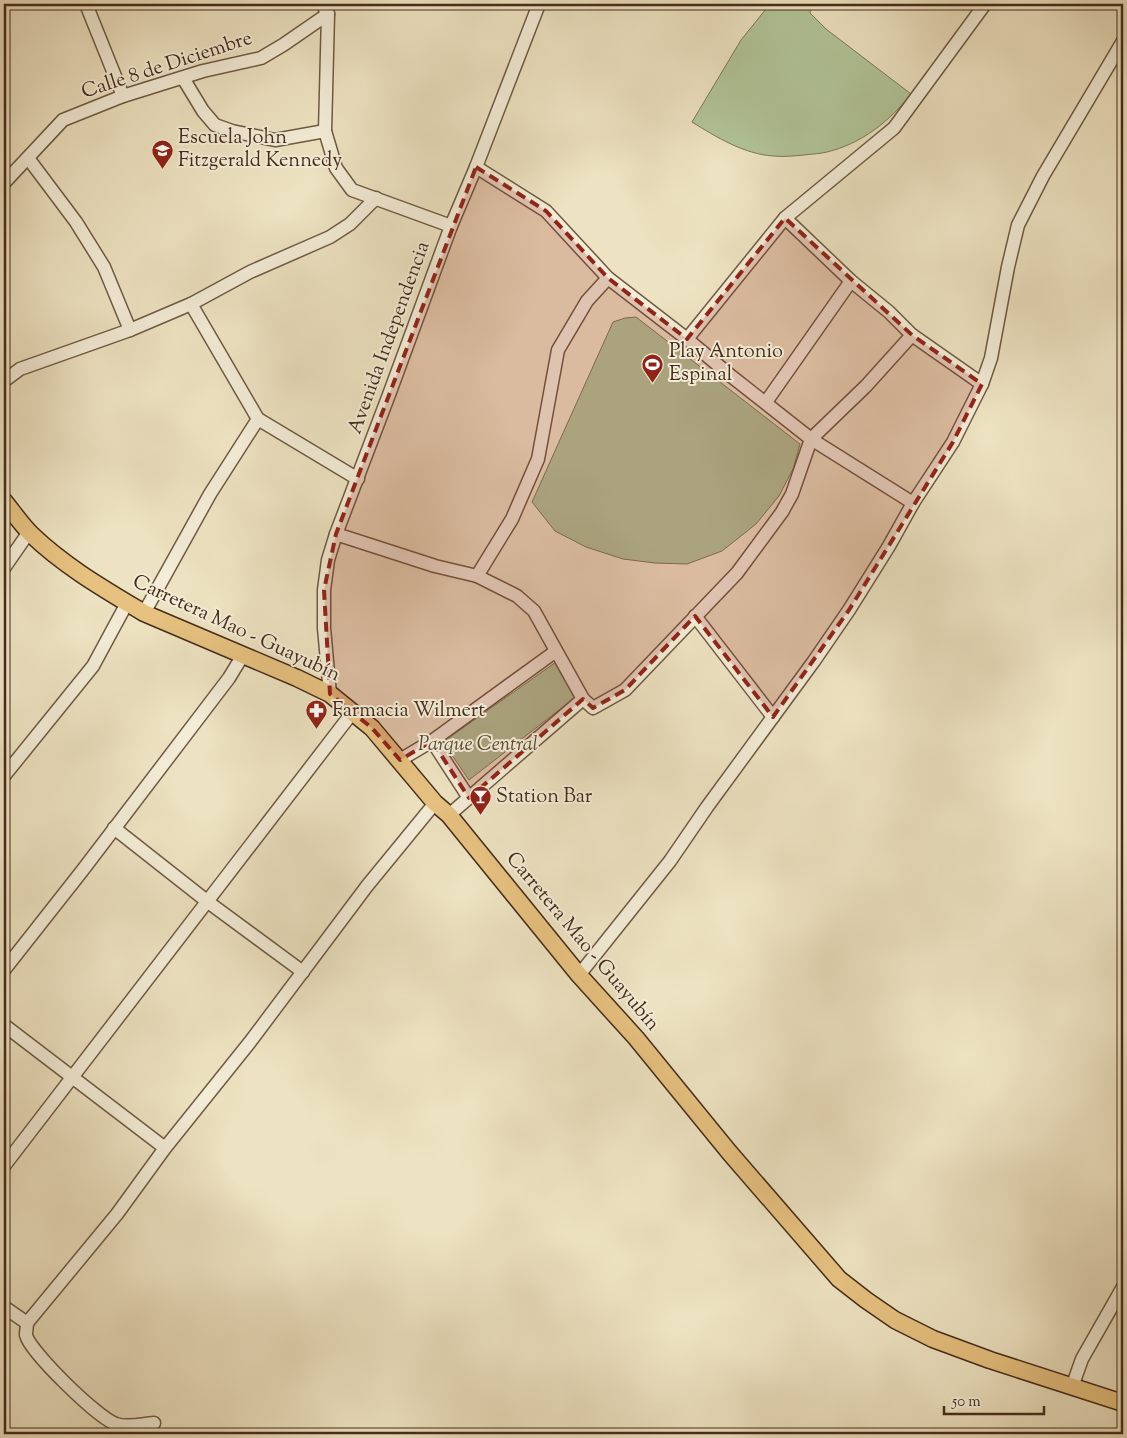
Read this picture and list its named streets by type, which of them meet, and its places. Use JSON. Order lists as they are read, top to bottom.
{
  "streets": {
    "main road": ["Carretera Mao - Guayubín"],
    "street": ["Calle 8 de Diciembre", "Avenida Independencia"]
  },
  "crossings": [
    ["Avenida Independencia", "Carretera Mao - Guayubín"]
  ],
  "parks": ["Parque Central"],
  "places": {
    "school or university": ["Escuela John Fitzgerald Kennedy"],
    "sports": ["Play Antonio Espinal"],
    "pharmacy": ["Farmacia Wilmert"],
    "bar": ["Station Bar"]
  },
  "scale_bar": "50 m"
}
